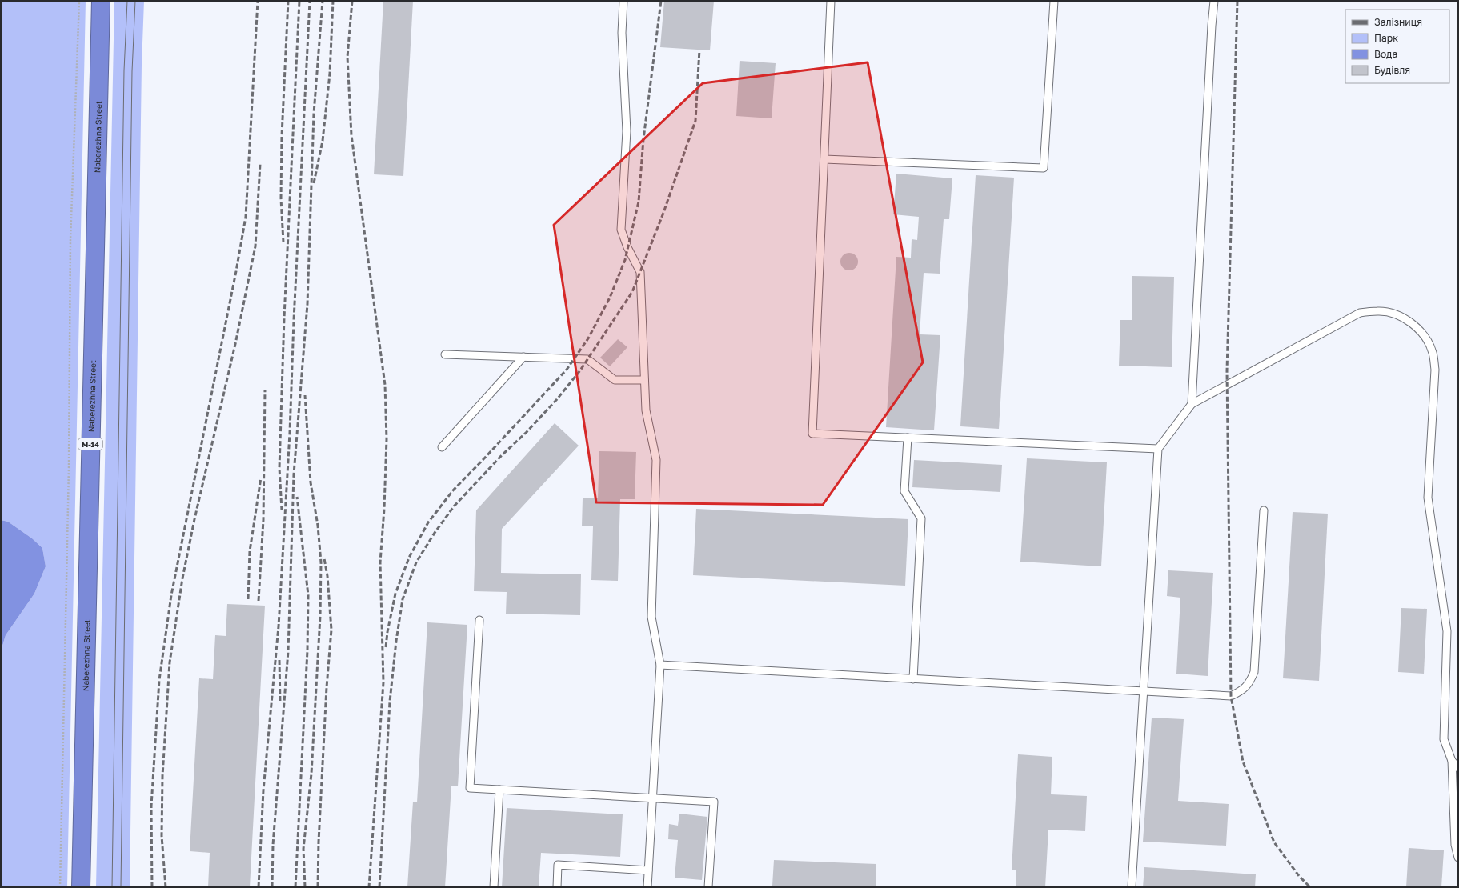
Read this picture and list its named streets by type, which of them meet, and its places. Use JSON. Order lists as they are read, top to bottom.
{
  "streets": {
    "highway": ["Naberezhna Street", "М-14"]
  },
  "legend": [
    "Залізниця",
    "Парк",
    "Вода",
    "Будівля"
  ]
}
